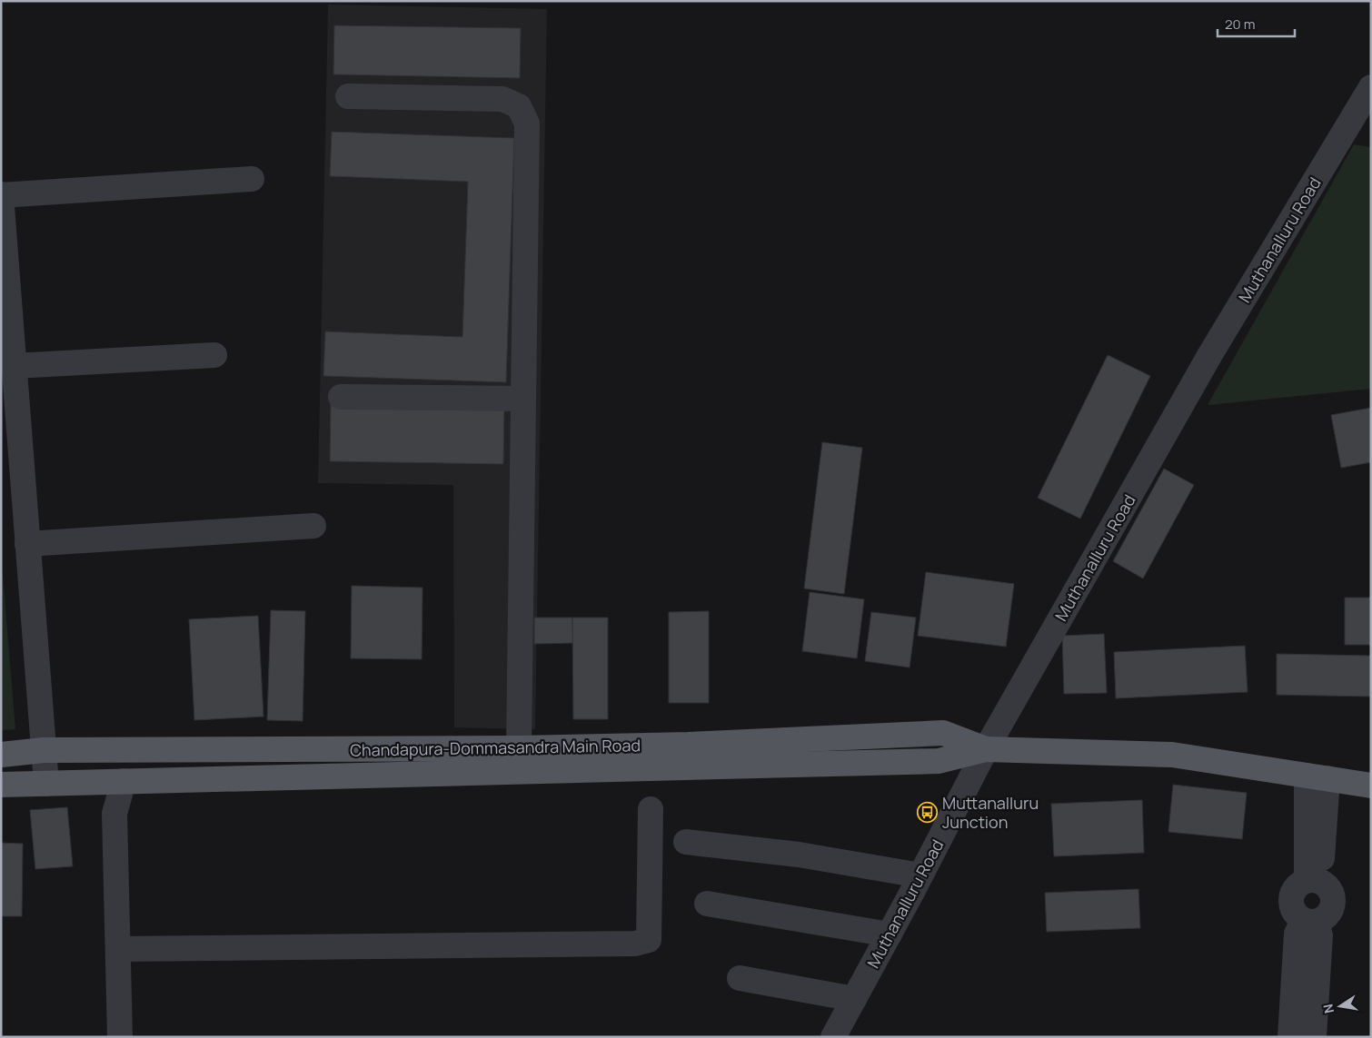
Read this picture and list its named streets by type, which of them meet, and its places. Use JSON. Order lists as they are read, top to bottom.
{
  "streets": {
    "main road": ["Chandapura-Dommasandra Main Road"],
    "street": ["Muthanalluru Road"]
  },
  "crossings": [
    ["Muthanalluru Road", "Chandapura-Dommasandra Main Road"]
  ],
  "places": {
    "bus stop": ["Muttanalluru Junction"]
  },
  "scale_bar": "20 m",
  "north": "left"
}
